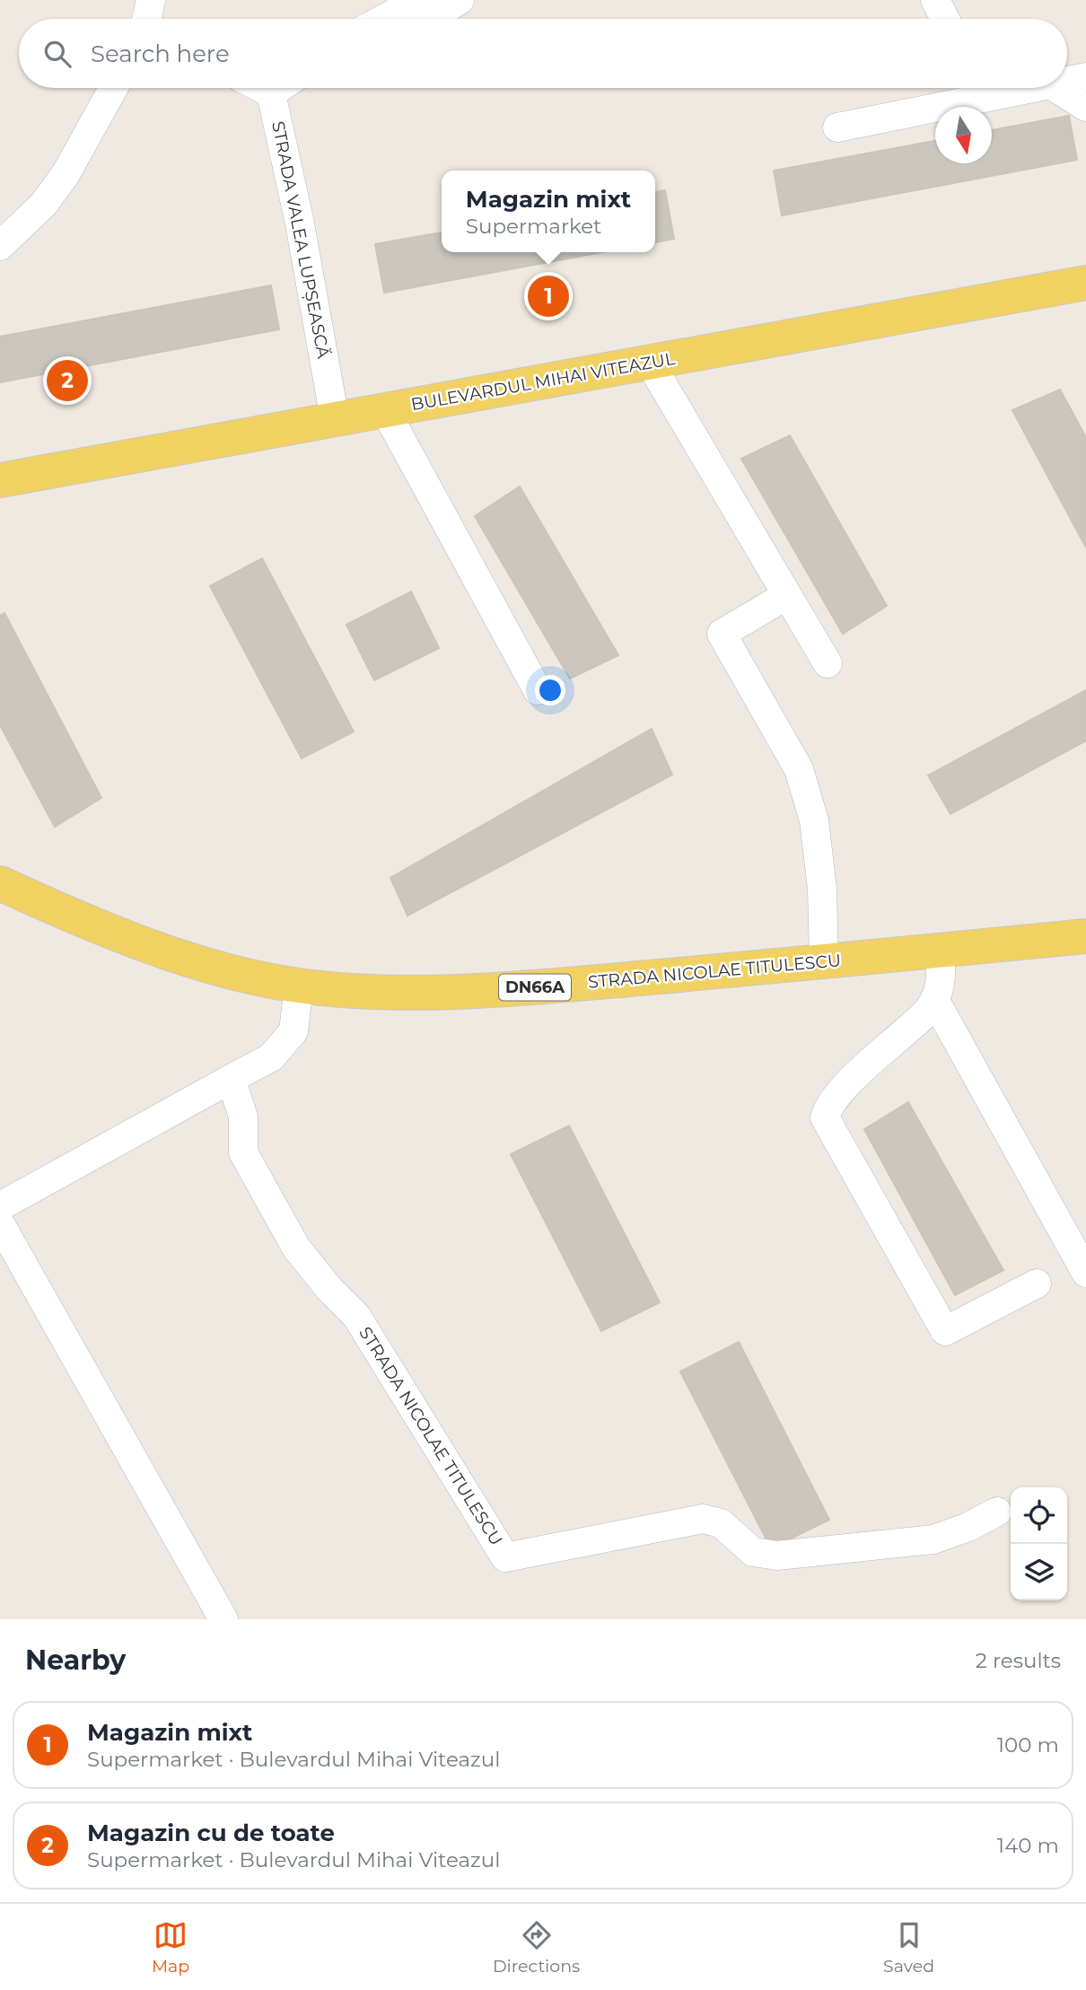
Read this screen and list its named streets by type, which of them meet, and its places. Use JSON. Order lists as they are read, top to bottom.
{
  "streets": {
    "main road": ["BULEVARDUL MIHAI VITEAZUL", "STRADA NICOLAE TITULESCU", "DN66A"],
    "street": ["STRADA VALEA LUPȘEASCĂ"]
  },
  "crossings": [
    ["STRADA VALEA LUPȘEASCĂ", "BULEVARDUL MIHAI VITEAZUL"]
  ],
  "north": "bottom",
  "page": {
    "search": "Search here",
    "popup": ["Magazin mixt", "Supermarket"],
    "pins": ["1", "2"],
    "heading": ["Nearby", "2 results"],
    "list": [
      {
        "mark": "1",
        "name": "Magazin mixt",
        "note": "Supermarket · Bulevardul Mihai Viteazul",
        "value": "100 m"
      },
      {
        "mark": "2",
        "name": "Magazin cu de toate",
        "note": "Supermarket · Bulevardul Mihai Viteazul",
        "value": "140 m"
      }
    ],
    "nav": ["Map", "Directions", "Saved"]
  }
}
